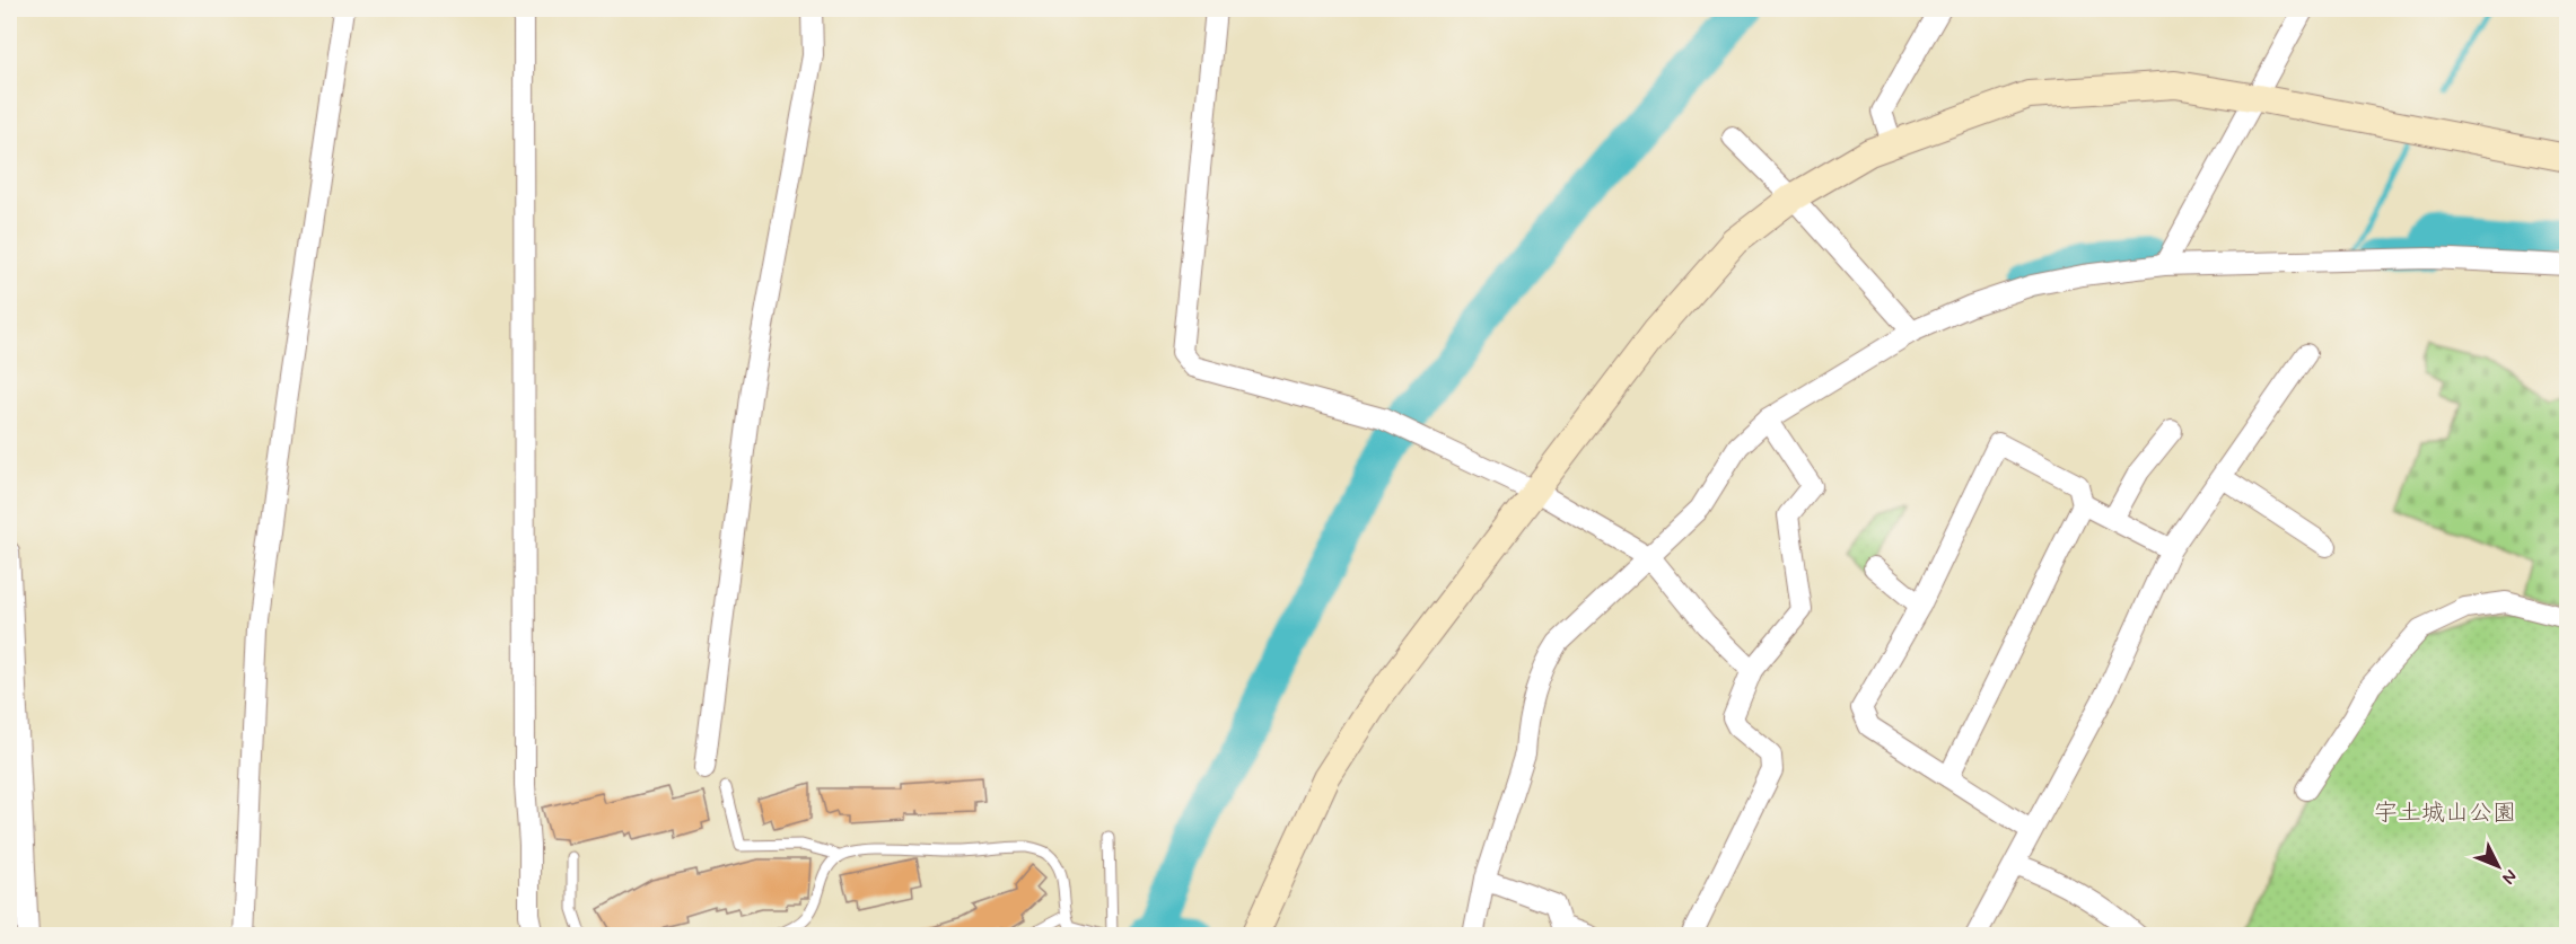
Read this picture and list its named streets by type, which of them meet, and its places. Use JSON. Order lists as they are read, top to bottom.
{
  "parks": ["宇土城山公園"],
  "north": "bottom right"
}
